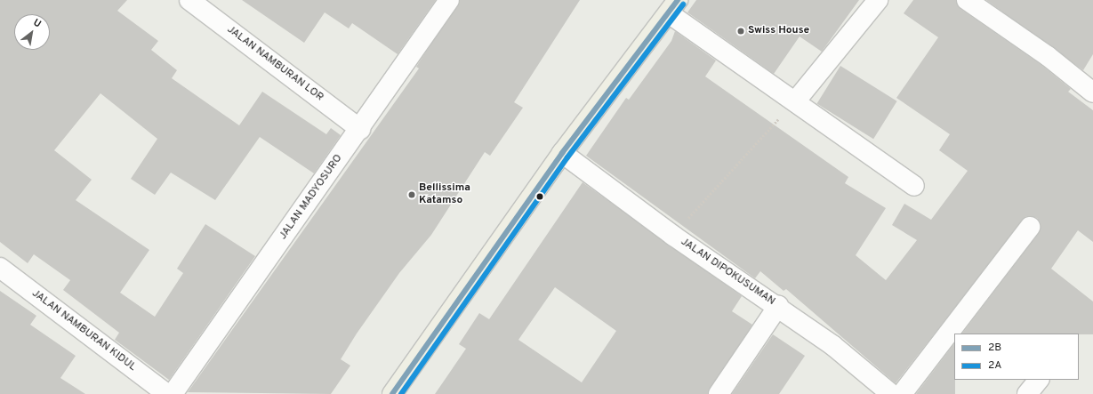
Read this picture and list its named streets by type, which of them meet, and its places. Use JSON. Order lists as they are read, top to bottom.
{
  "streets": {
    "street": [
      "JALAN NAMBURAN LOR",
      "JALAN MADYOSURO",
      "JALAN DIPOKUSUMAN",
      "JALAN NAMBURAN KIDUL"
    ]
  },
  "crossings": [
    ["JALAN NAMBURAN LOR", "JALAN MADYOSURO"]
  ],
  "places": ["Swiss House", "Bellissima Katamso"],
  "lines": ["transit line 2B", "transit line 2A"],
  "legend": ["2B", "2A"],
  "north": "top right"
}
